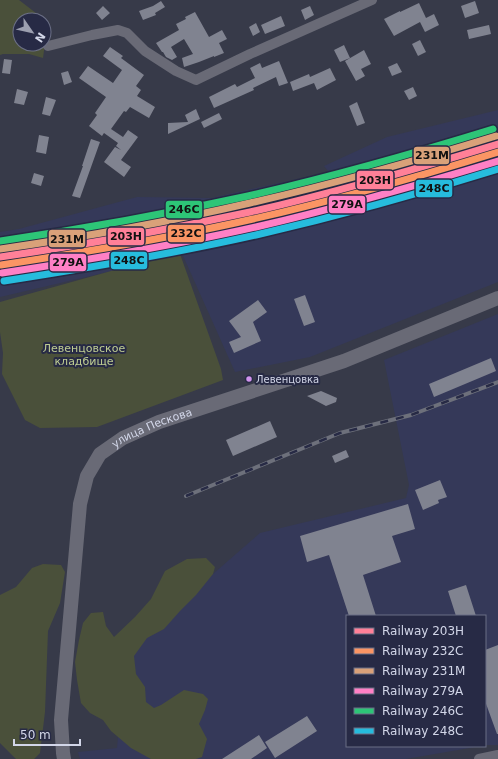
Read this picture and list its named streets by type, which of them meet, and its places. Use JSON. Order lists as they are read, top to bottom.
{
  "streets": {
    "street": ["улица Пескова"]
  },
  "parks": ["Левенцовское кладбище"],
  "places": ["Левенцовка"],
  "lines": [
    "rail line 246С",
    "rail line 231М",
    "rail line 203Н",
    "rail line 232C",
    "rail line 279А",
    "rail line 248С"
  ],
  "legend": [
    "Railway 203Н",
    "Railway 232C",
    "Railway 231М",
    "Railway 279А",
    "Railway 246С",
    "Railway 248С"
  ],
  "scale_bar": "50 m",
  "north": "bottom right"
}
